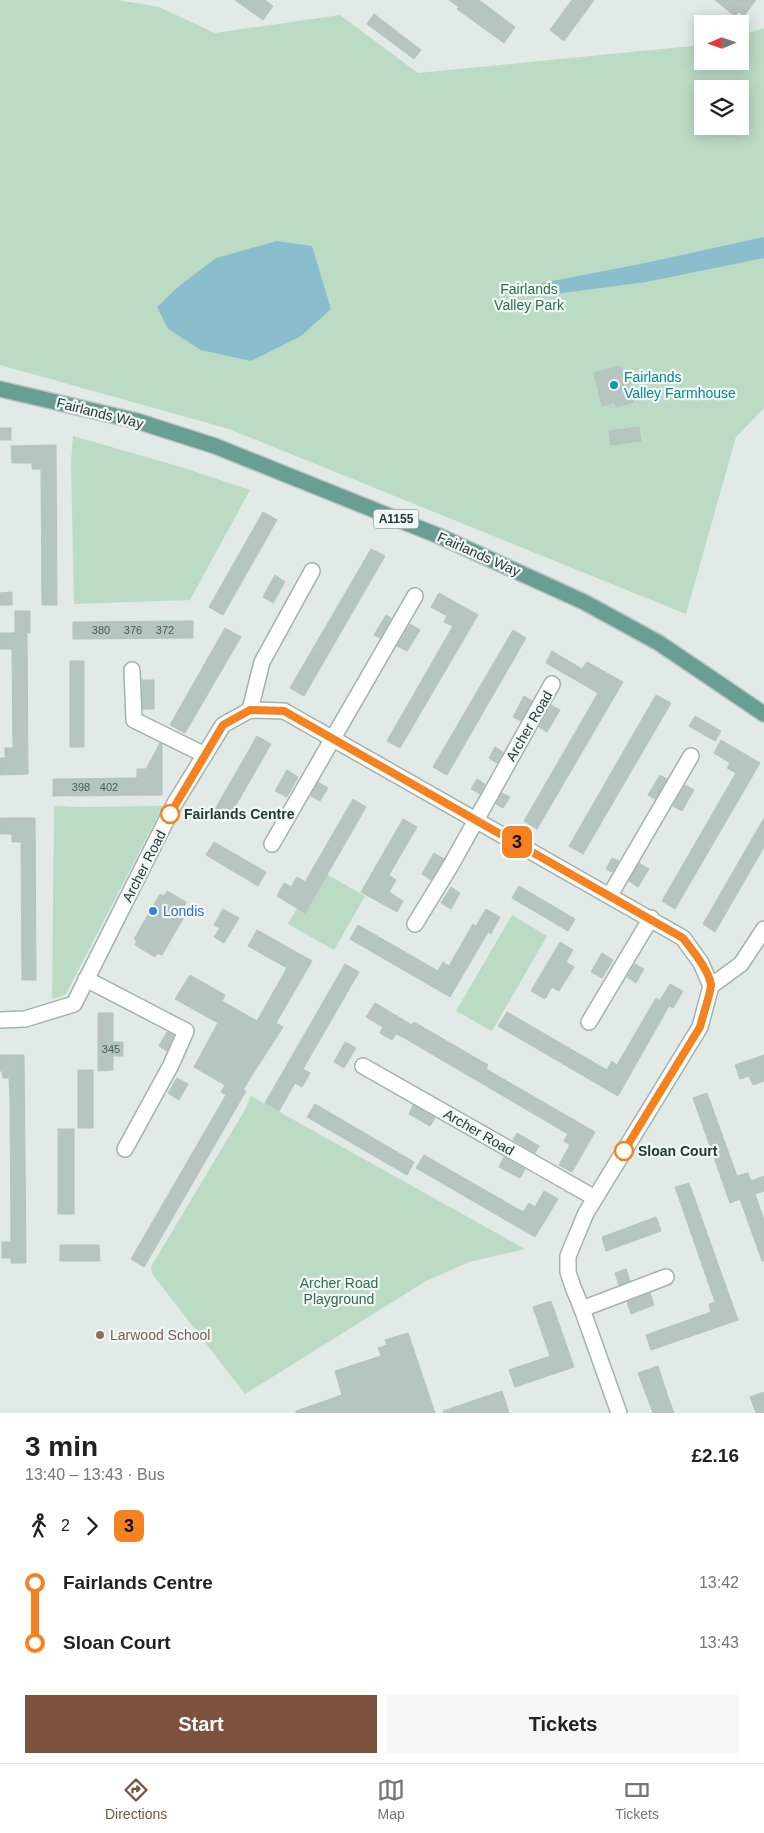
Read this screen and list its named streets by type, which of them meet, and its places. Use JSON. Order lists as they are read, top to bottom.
{
  "streets": {
    "main road": ["Fairlands Way", "A1155"],
    "street": ["Archer Road"]
  },
  "parks": ["Fairlands Valley Park", "Archer Road Playground"],
  "places": [
    "Fairlands Valley Farmhouse",
    "Fairlands Centre",
    "Londis",
    "Sloan Court",
    "Larwood School"
  ],
  "lines": ["bus line 3"],
  "house_numbers": [
    "380",
    "376",
    "372",
    "398",
    "402",
    "345"
  ],
  "north": "left",
  "page": {
    "on_map": "3",
    "heading": ["3 min", "13:40 – 13:43 · Bus", "£2.16"],
    "legs": ["2", "3"],
    "list": [
      {
        "name": "Fairlands Centre",
        "value": "13:42"
      },
      {
        "name": "Sloan Court",
        "value": "13:43"
      }
    ],
    "buttons": ["Start", "Tickets"],
    "tabs": ["Directions", "Map", "Tickets"]
  }
}
